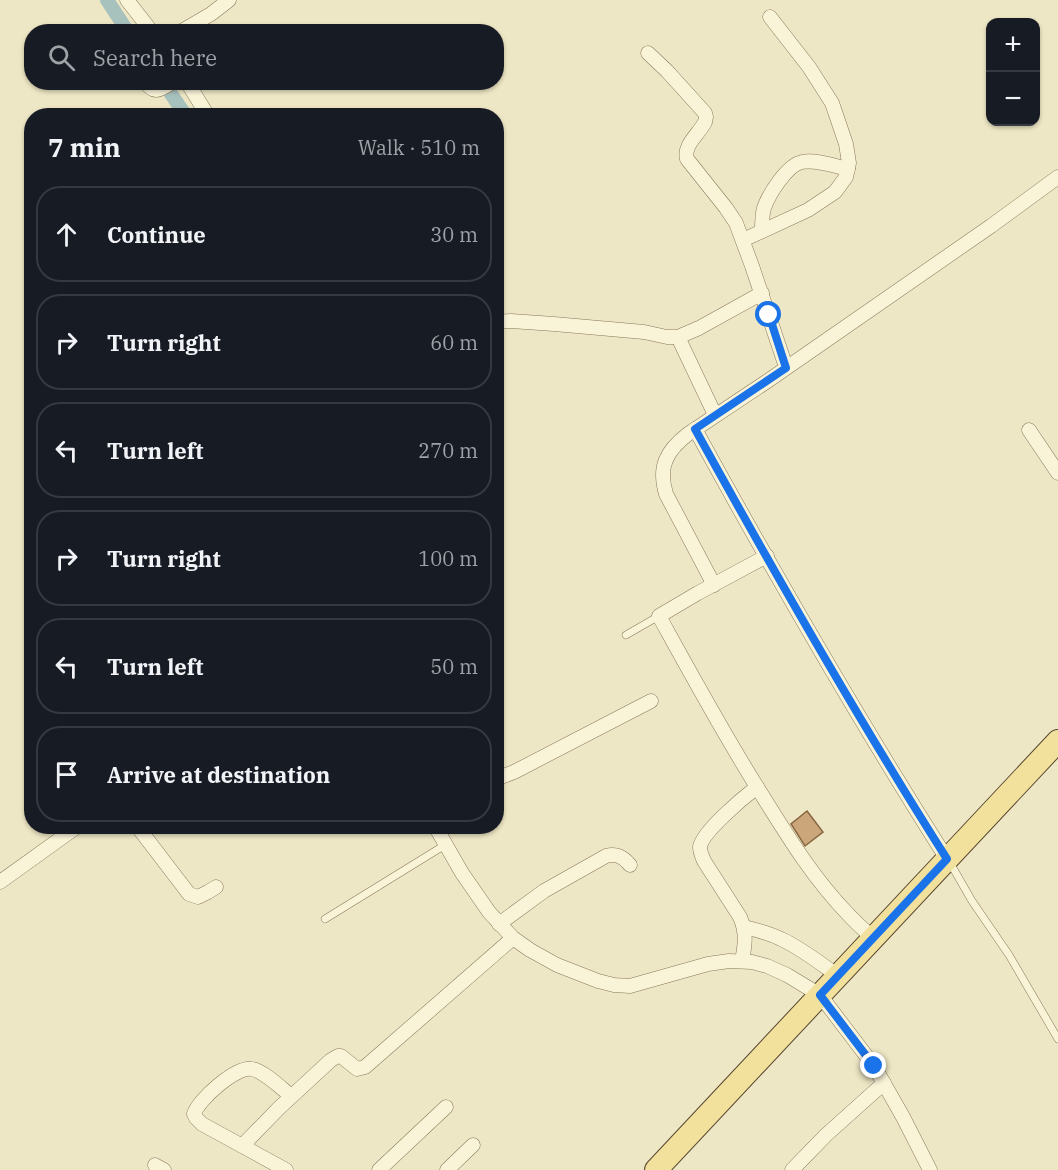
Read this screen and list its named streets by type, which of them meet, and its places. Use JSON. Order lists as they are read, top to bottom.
{
  "page": {
    "map_buttons": ["+", "−"],
    "search": "Search here",
    "heading": ["7 min", "Walk · 510 m"],
    "list": [
      ["Continue", "30 m"],
      ["Turn right", "60 m"],
      ["Turn left", "270 m"],
      ["Turn right", "100 m"],
      ["Turn left", "50 m"],
      "Arrive at destination"
    ]
  }
}
